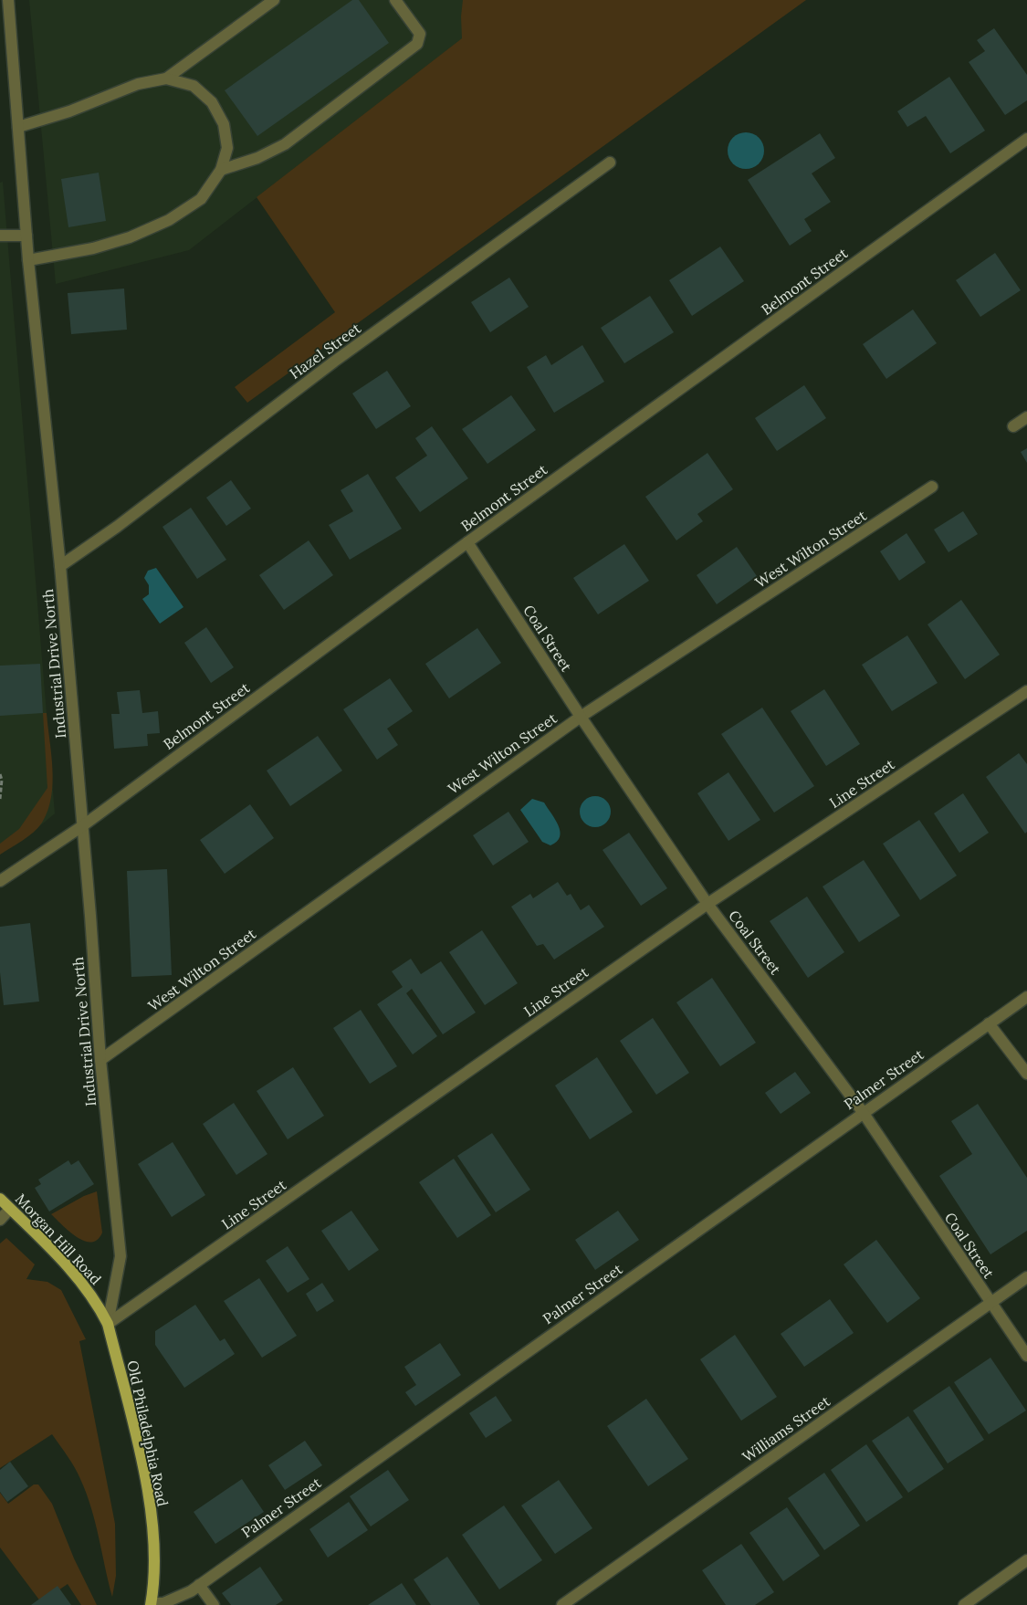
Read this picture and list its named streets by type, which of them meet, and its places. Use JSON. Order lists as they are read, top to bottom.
{
  "streets": {
    "main road": ["Morgan Hill Road", "Old Philadelphia Road"],
    "street": [
      "Belmont Street",
      "Hazel Street",
      "West Wilton Street",
      "Coal Street",
      "Industrial Drive North",
      "Line Street",
      "Palmer Street",
      "Williams Street"
    ]
  },
  "crossings": [
    ["Belmont Street", "Coal Street"],
    ["Belmont Street", "Industrial Drive North"],
    ["Hazel Street", "Industrial Drive North"],
    ["West Wilton Street", "Coal Street"],
    ["West Wilton Street", "Industrial Drive North"],
    ["Coal Street", "Line Street"],
    ["Coal Street", "Palmer Street"],
    ["Coal Street", "Williams Street"],
    ["Industrial Drive North", "Line Street"],
    ["Industrial Drive North", "Morgan Hill Road"],
    ["Industrial Drive North", "Old Philadelphia Road"],
    ["Line Street", "Morgan Hill Road"],
    ["Line Street", "Old Philadelphia Road"],
    ["Palmer Street", "Old Philadelphia Road"],
    ["Morgan Hill Road", "Old Philadelphia Road"]
  ]
}
